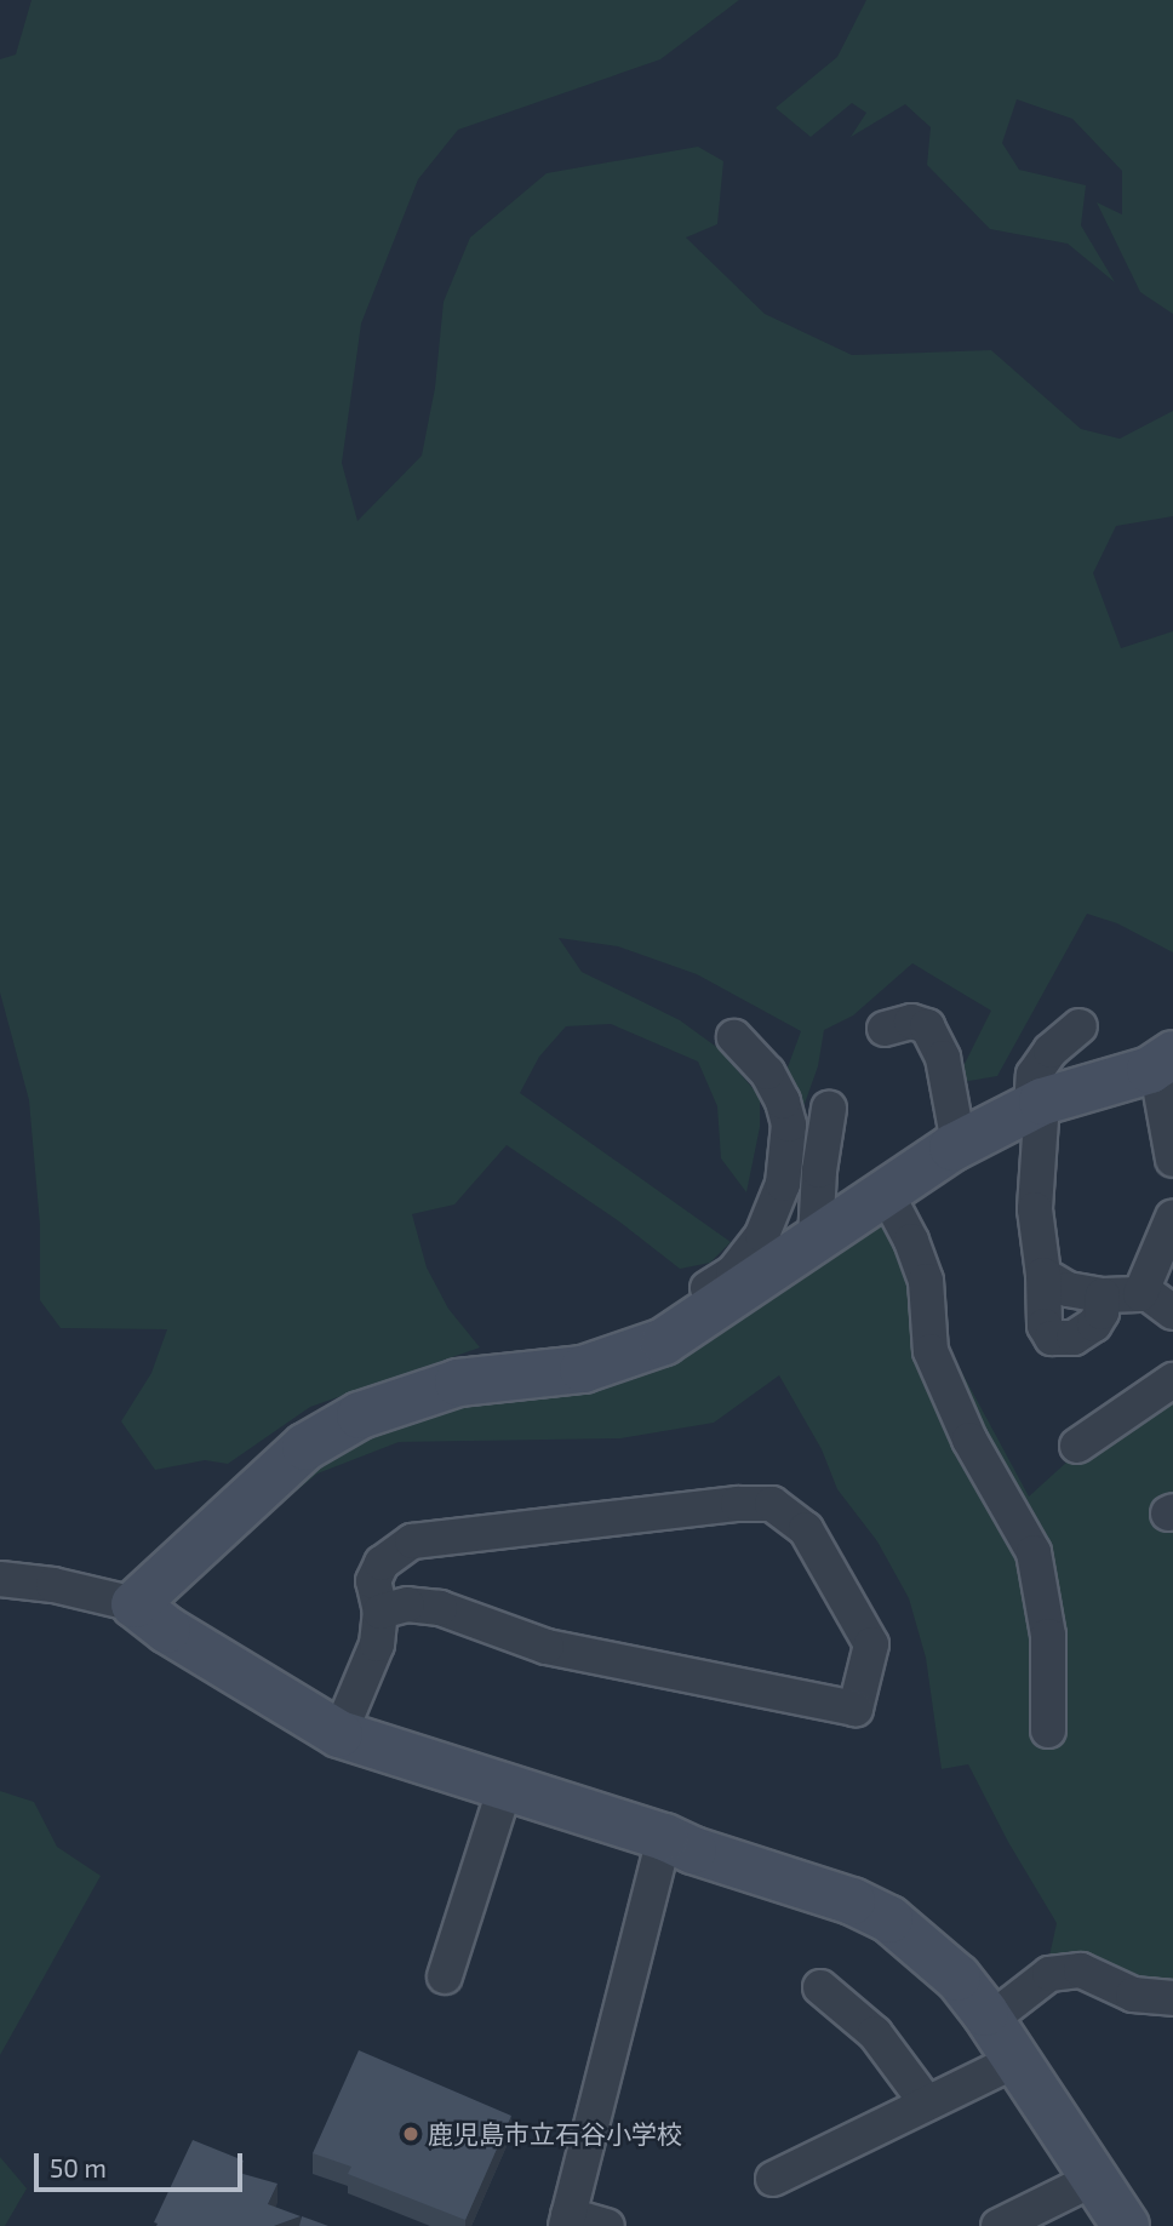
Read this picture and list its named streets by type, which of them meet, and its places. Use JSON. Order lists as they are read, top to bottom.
{
  "places": ["鹿児島市立石谷小学校"],
  "scale_bar": "50 m"
}
